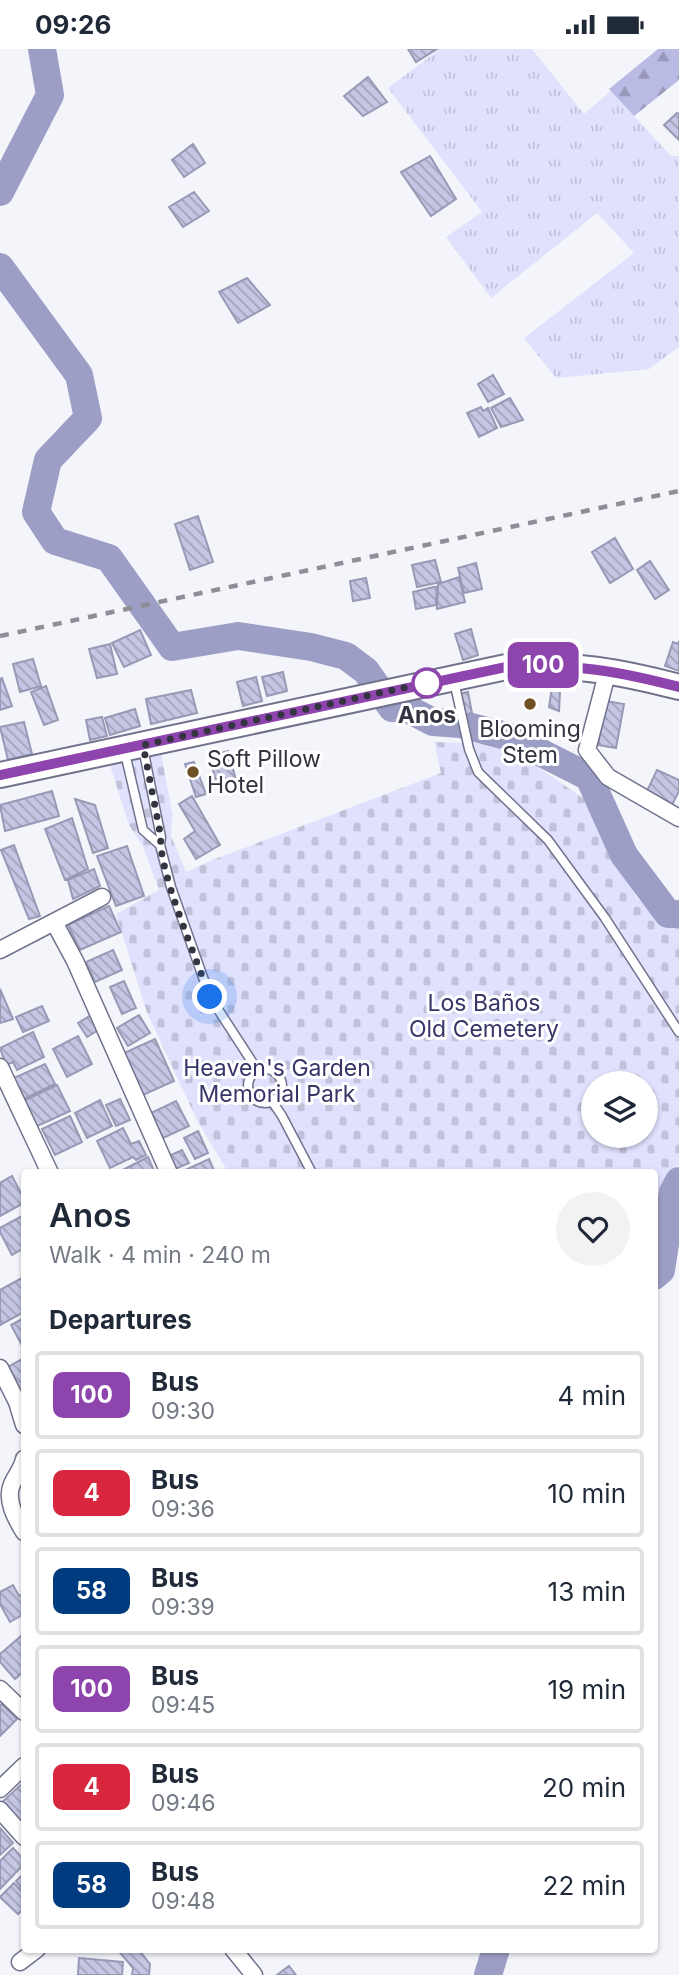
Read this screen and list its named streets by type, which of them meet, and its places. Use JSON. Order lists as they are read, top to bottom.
{
  "parks": ["Los Baños Old Cemetery", "Heaven's Garden Memorial Park"],
  "places": ["Anos", "Blooming Stem", "Soft Pillow Hotel"],
  "lines": ["bus line 100"],
  "page": {
    "status": "09:26",
    "on_map": "100",
    "heading": [
      ["Anos", "Walk · 4 min · 240 m"],
      "Departures"
    ],
    "list": [
      {
        "mark": "100",
        "name": "Bus",
        "note": "09:30",
        "value": "4 min"
      },
      {
        "mark": "4",
        "name": "Bus",
        "note": "09:36",
        "value": "10 min"
      },
      {
        "mark": "58",
        "name": "Bus",
        "note": "09:39",
        "value": "13 min"
      },
      {
        "mark": "100",
        "name": "Bus",
        "note": "09:45",
        "value": "19 min"
      },
      {
        "mark": "4",
        "name": "Bus",
        "note": "09:46",
        "value": "20 min"
      },
      {
        "mark": "58",
        "name": "Bus",
        "note": "09:48",
        "value": "22 min"
      }
    ]
  }
}
